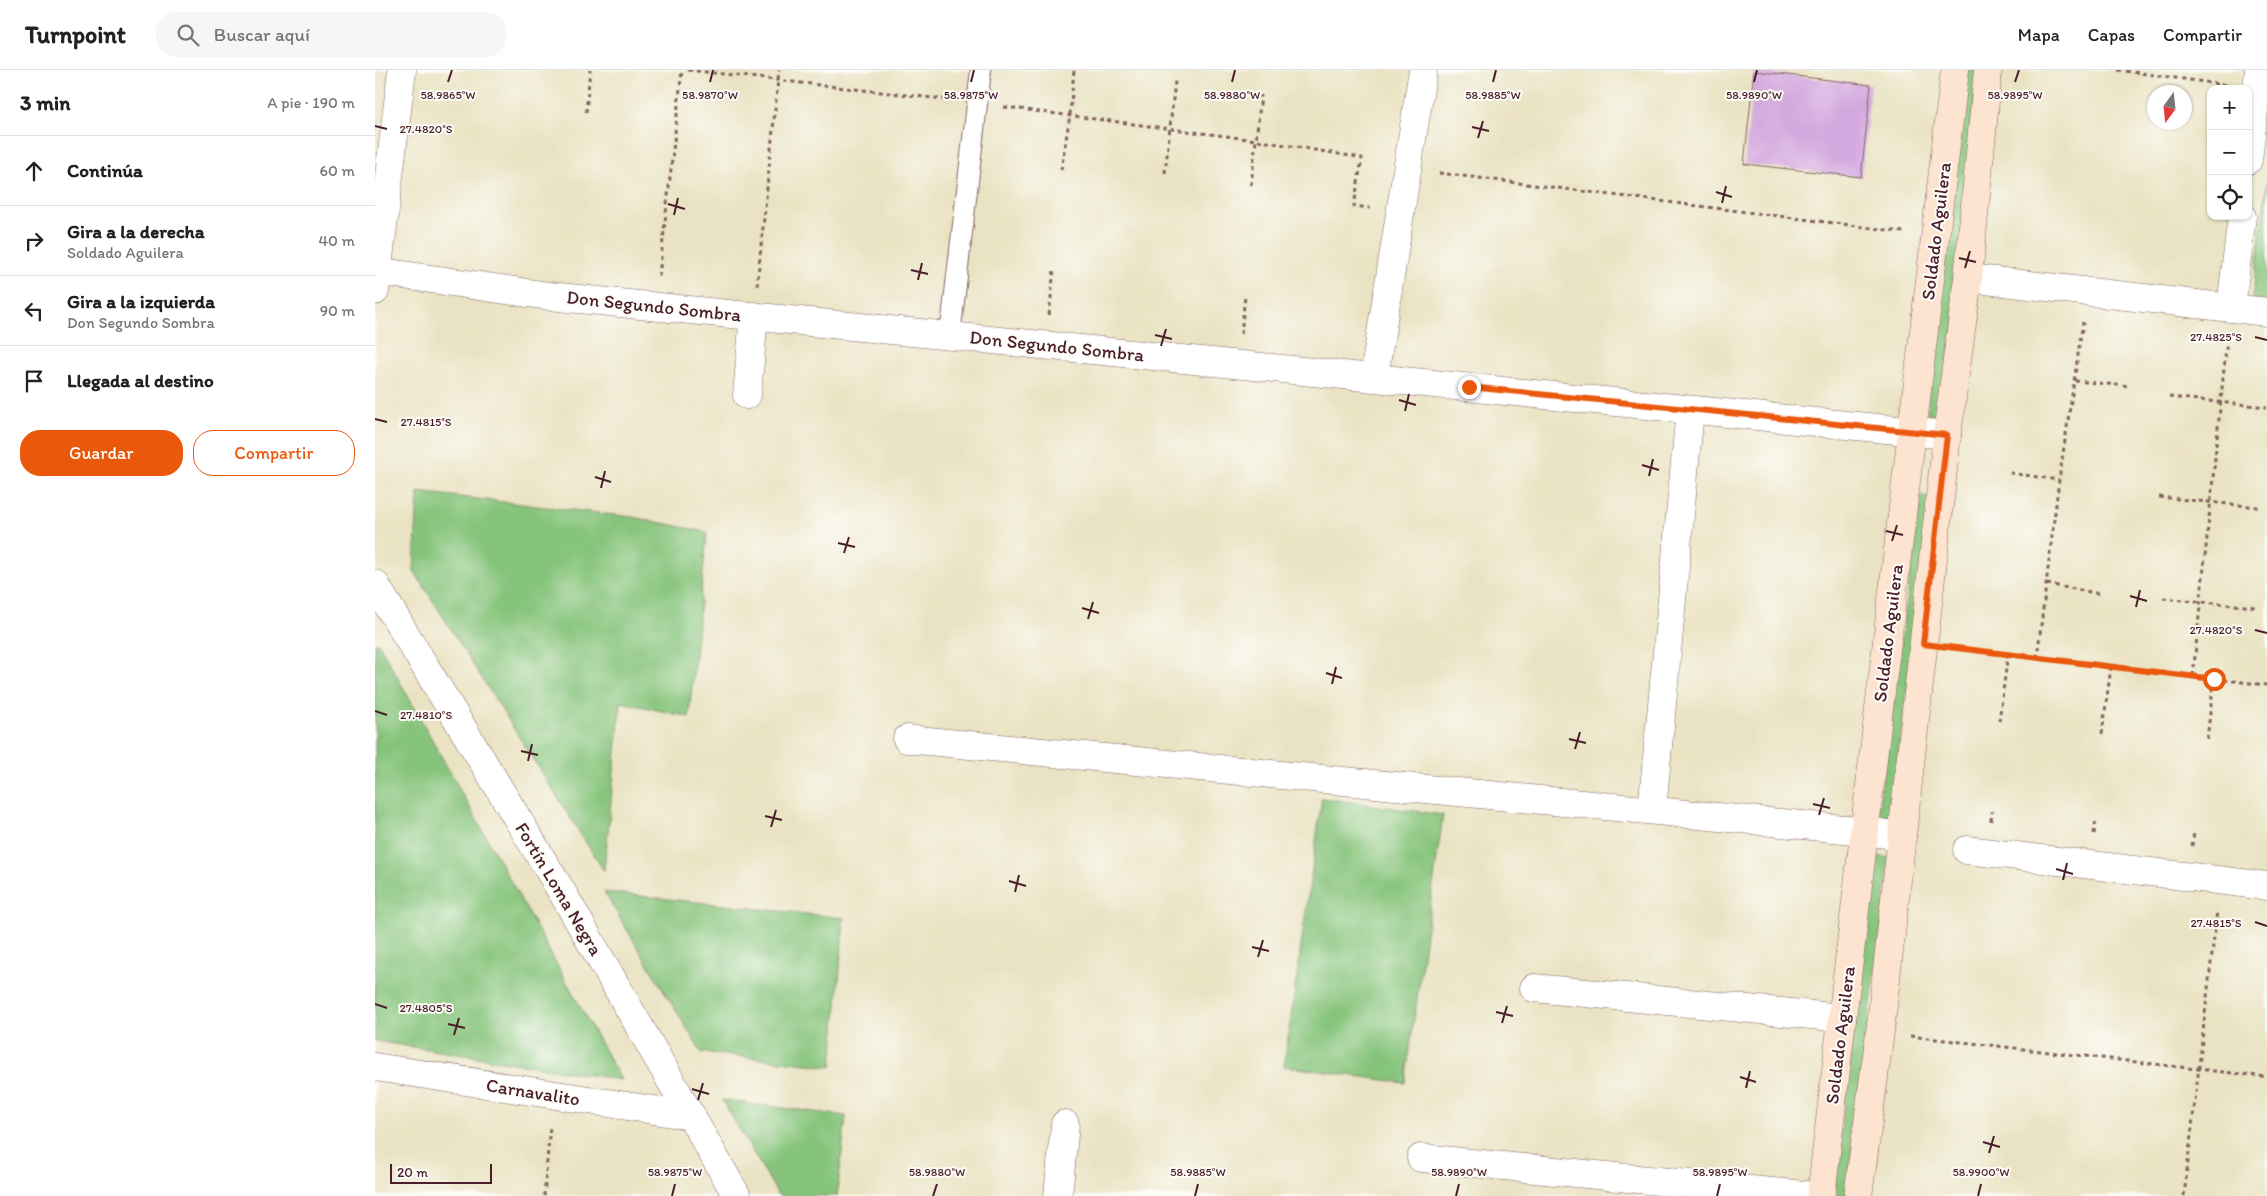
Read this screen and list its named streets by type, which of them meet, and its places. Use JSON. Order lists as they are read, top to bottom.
{
  "streets": {
    "street": [
      "Soldado Aguilera",
      "Don Segundo Sombra",
      "Fortín Loma Negra",
      "Carnavalito"
    ]
  },
  "crossings": [
    ["Soldado Aguilera", "Don Segundo Sombra"],
    ["Fortín Loma Negra", "Carnavalito"]
  ],
  "scale_bar": "20 m",
  "north": "bottom",
  "page": {
    "header": "Turnpoint",
    "search": "Buscar aquí",
    "nav": ["Mapa", "Capas", "Compartir"],
    "heading": ["3 min", "A pie · 190 m"],
    "map_buttons": ["+", "−"],
    "list": [
      ["Continúa", "60 m"],
      ["Gira a la derecha", "Soldado Aguilera", "40 m"],
      ["Gira a la izquierda", "Don Segundo Sombra", "90 m"],
      "Llegada al destino"
    ],
    "buttons": ["Guardar", "Compartir"],
    "scale": "20 m"
  },
  "coordinates": [
    "58.9865°W",
    "58.9870°W",
    "58.9875°W",
    "58.9880°W",
    "58.9885°W",
    "58.9890°W",
    "58.9895°W",
    "27.4820°S",
    "27.4825°S",
    "27.4815°S",
    "27.4810°S",
    "27.4805°S",
    "58.9900°W"
  ]
}
